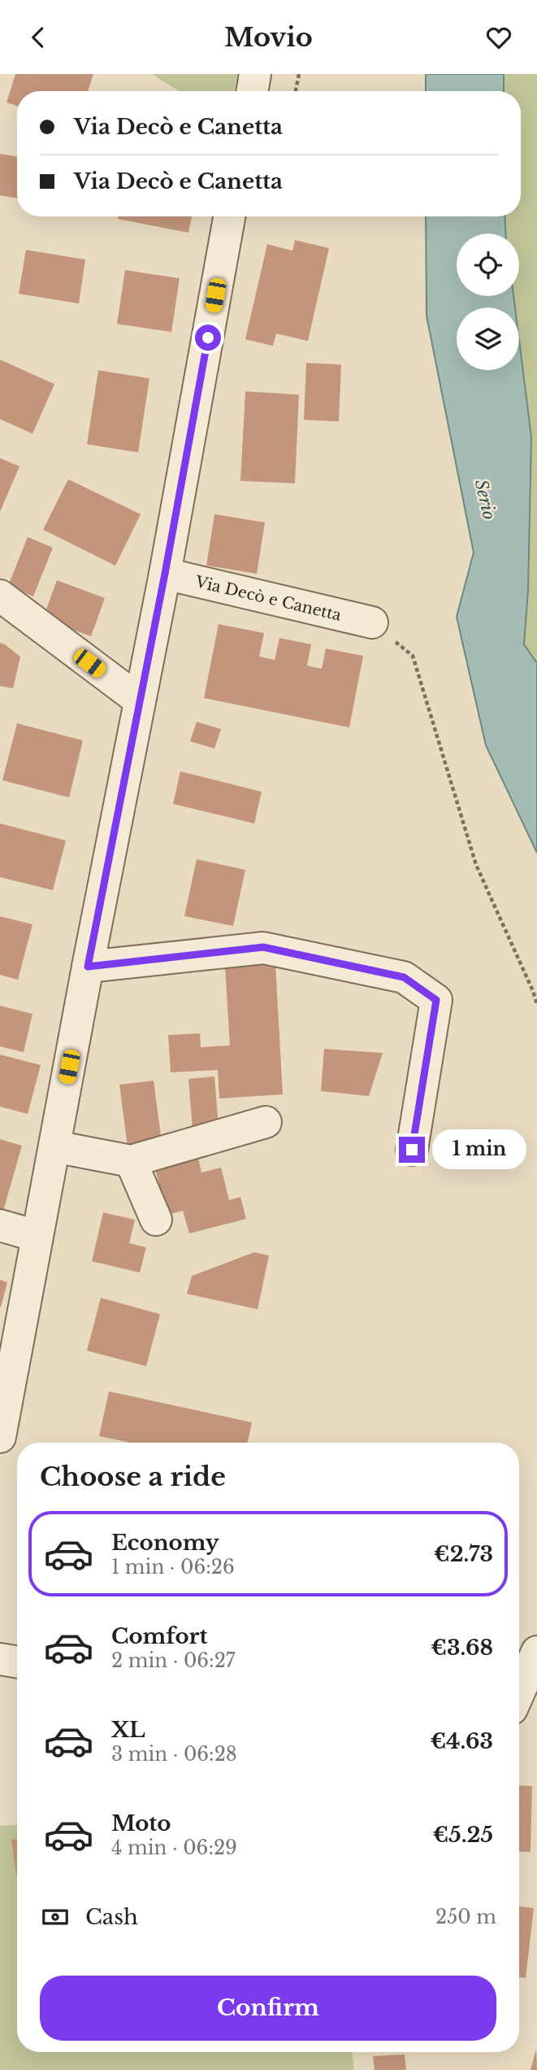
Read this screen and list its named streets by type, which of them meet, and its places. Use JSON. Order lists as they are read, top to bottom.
{
  "streets": {
    "street": ["Via Decò e Canetta"]
  },
  "water": ["Serio"],
  "page": {
    "header": "Movio",
    "banner": ["Via Decò e Canetta", "Via Decò e Canetta"],
    "bubble": "1 min",
    "heading": "Choose a ride",
    "list": [
      {
        "name": "Economy",
        "note": "1 min · 06:26",
        "value": "€2.73"
      },
      {
        "name": "Comfort",
        "note": "2 min · 06:27",
        "value": "€3.68"
      },
      {
        "name": "XL",
        "note": "3 min · 06:28",
        "value": "€4.63"
      },
      {
        "name": "Moto",
        "note": "4 min · 06:29",
        "value": "€5.25"
      }
    ],
    "pay": ["Cash", "250 m"],
    "buttons": "Confirm"
  }
}
